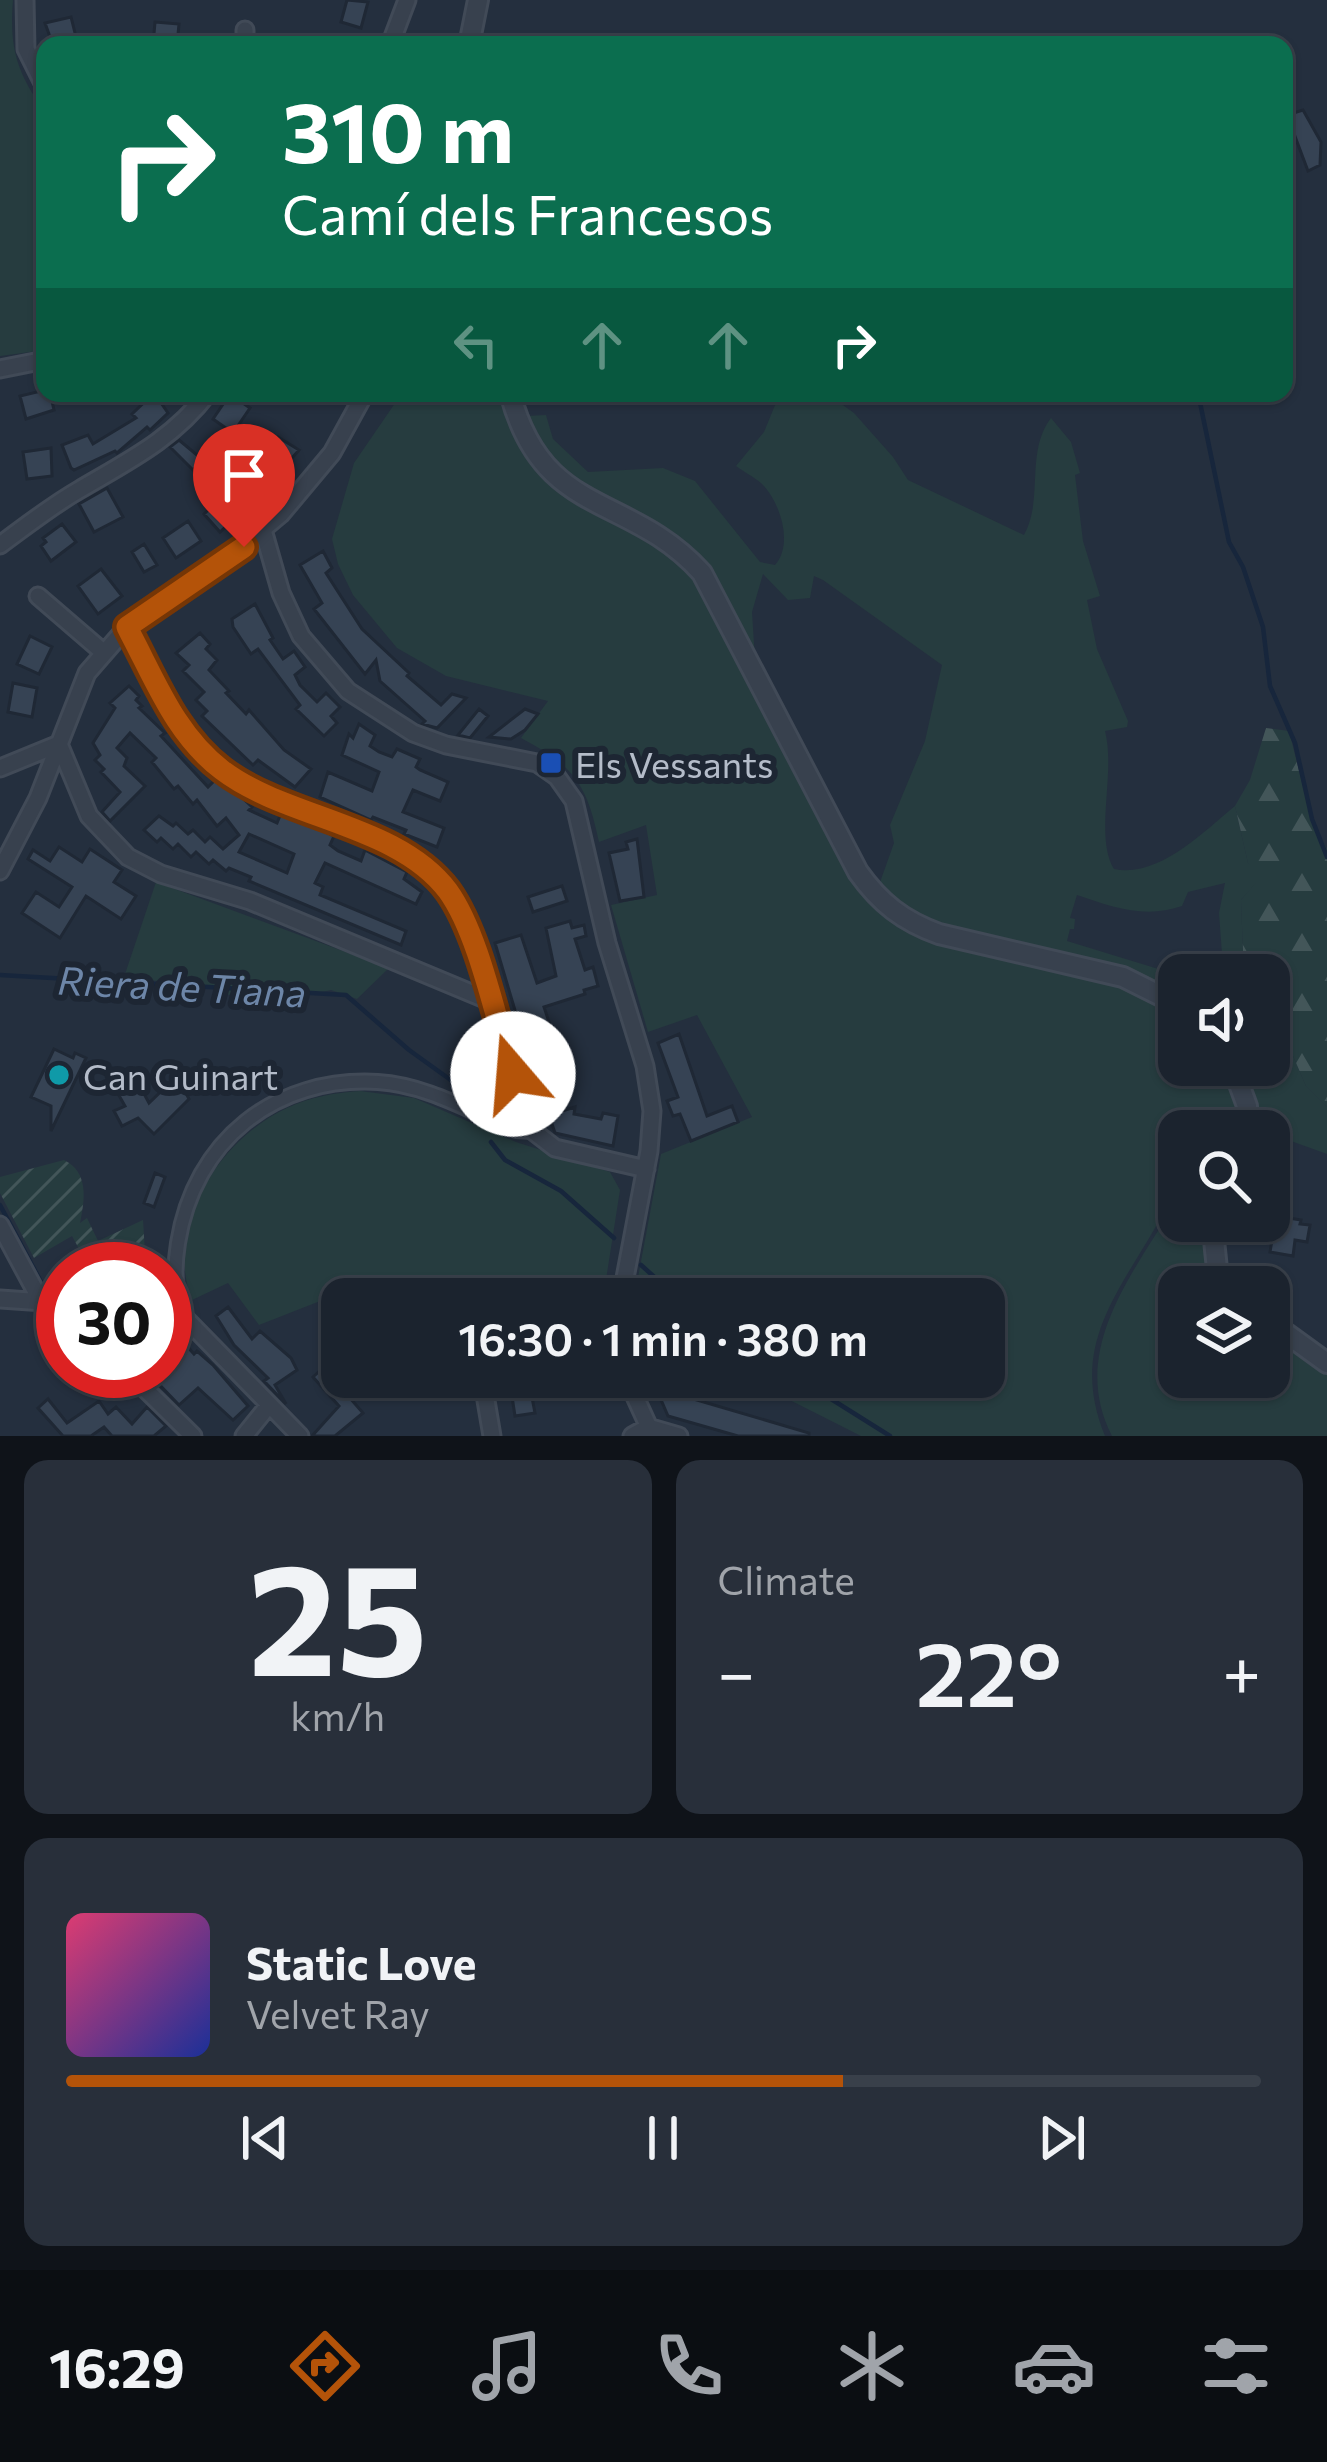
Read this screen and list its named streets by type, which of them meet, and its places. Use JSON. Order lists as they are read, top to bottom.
{
  "water": ["Riera de Tiana"],
  "places": {
    "transit": ["Els Vessants"],
    "other": ["Can Guinart"]
  },
  "page": {
    "turn": ["310 m", "Camí dels Francesos"],
    "limit": "30",
    "trip": "16:30 · 1 min · 380 m",
    "tile": [
      ["25", "km/h"],
      "Climate"
    ],
    "heat": ["−", "22°", "+"],
    "song": ["Static Love", "Velvet Ray"],
    "tabs": "16:29"
  }
}
